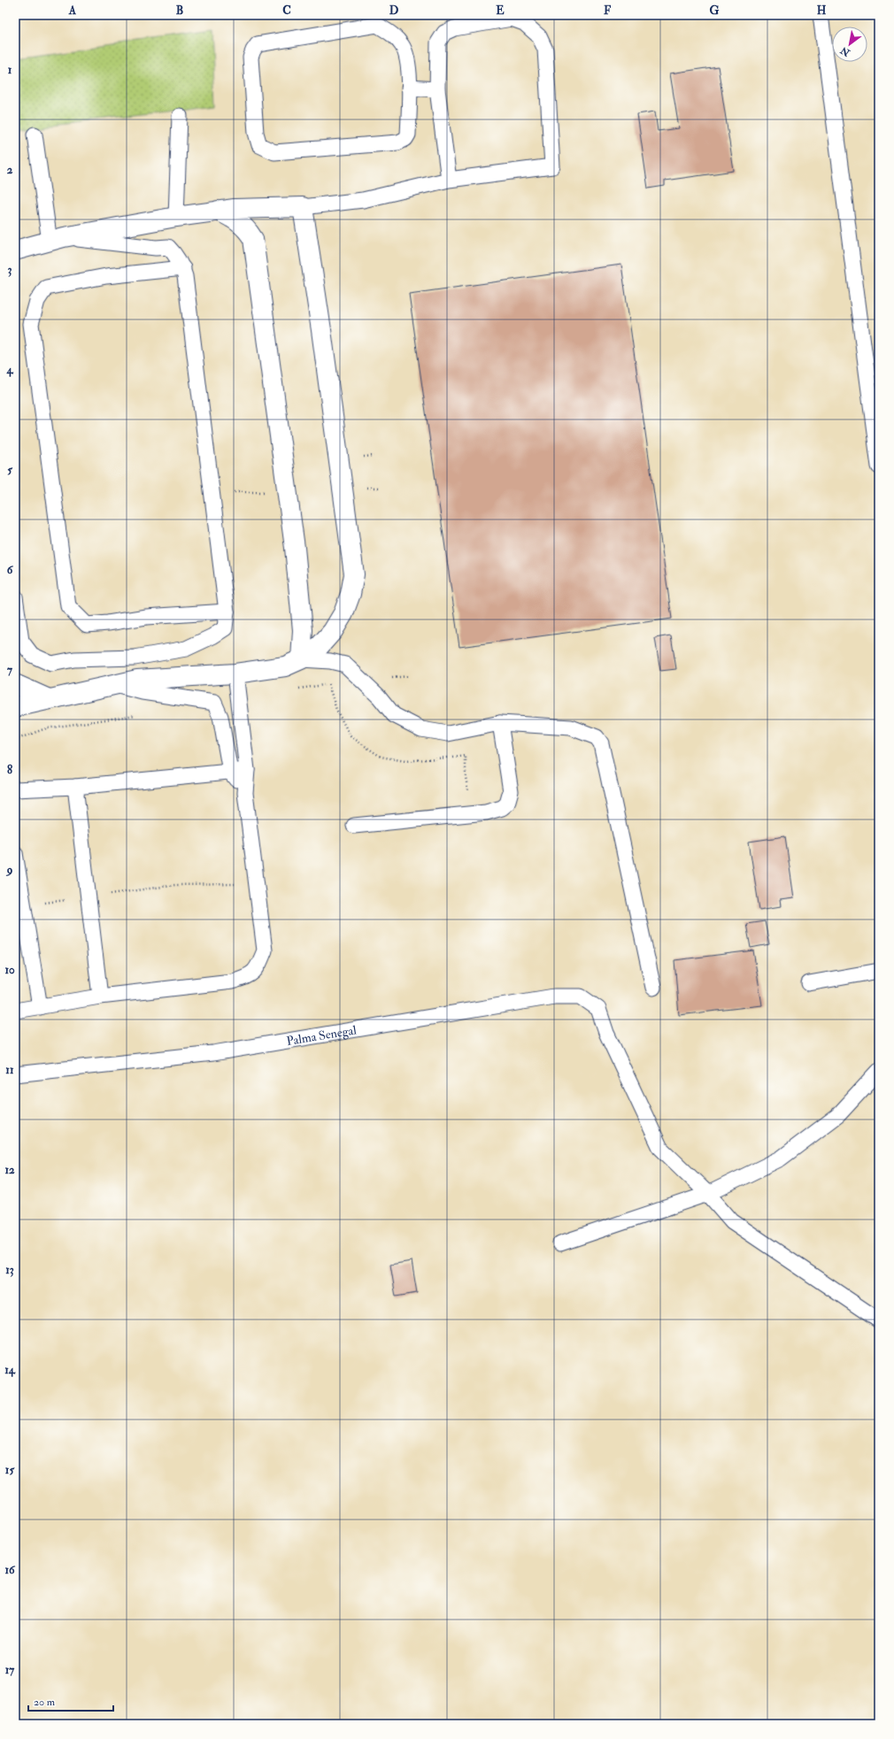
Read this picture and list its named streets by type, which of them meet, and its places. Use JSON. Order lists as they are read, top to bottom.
{
  "streets": {
    "lane": ["Palma Senegal"]
  },
  "scale_bar": "20 m",
  "north": "bottom left",
  "grid": {
    "columns": [
      "A",
      "B",
      "C",
      "D",
      "E",
      "F",
      "G",
      "H"
    ],
    "rows": [
      "1",
      "2",
      "3",
      "4",
      "5",
      "6",
      "7",
      "8",
      "9",
      "10",
      "11",
      "12",
      "13",
      "14",
      "15",
      "16",
      "17"
    ]
  }
}
